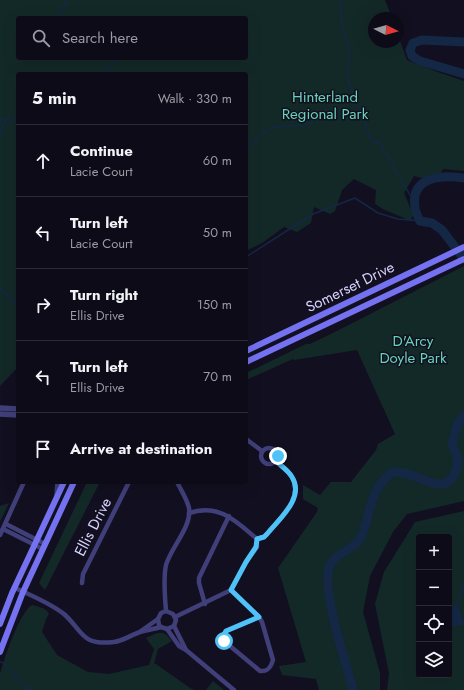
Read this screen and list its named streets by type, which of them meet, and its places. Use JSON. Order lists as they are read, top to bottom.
{
  "streets": {
    "main road": ["Somerset Drive"],
    "street": ["Ellis Drive"]
  },
  "parks": ["Hinterland Regional Park", "D'Arcy Doyle Park"],
  "north": "right",
  "page": {
    "search": "Search here",
    "heading": ["5 min", "Walk · 330 m"],
    "list": [
      ["Continue", "Lacie Court", "60 m"],
      ["Turn left", "Lacie Court", "50 m"],
      ["Turn right", "Ellis Drive", "150 m"],
      ["Turn left", "Ellis Drive", "70 m"],
      "Arrive at destination"
    ],
    "map_buttons": ["+", "−"]
  }
}
